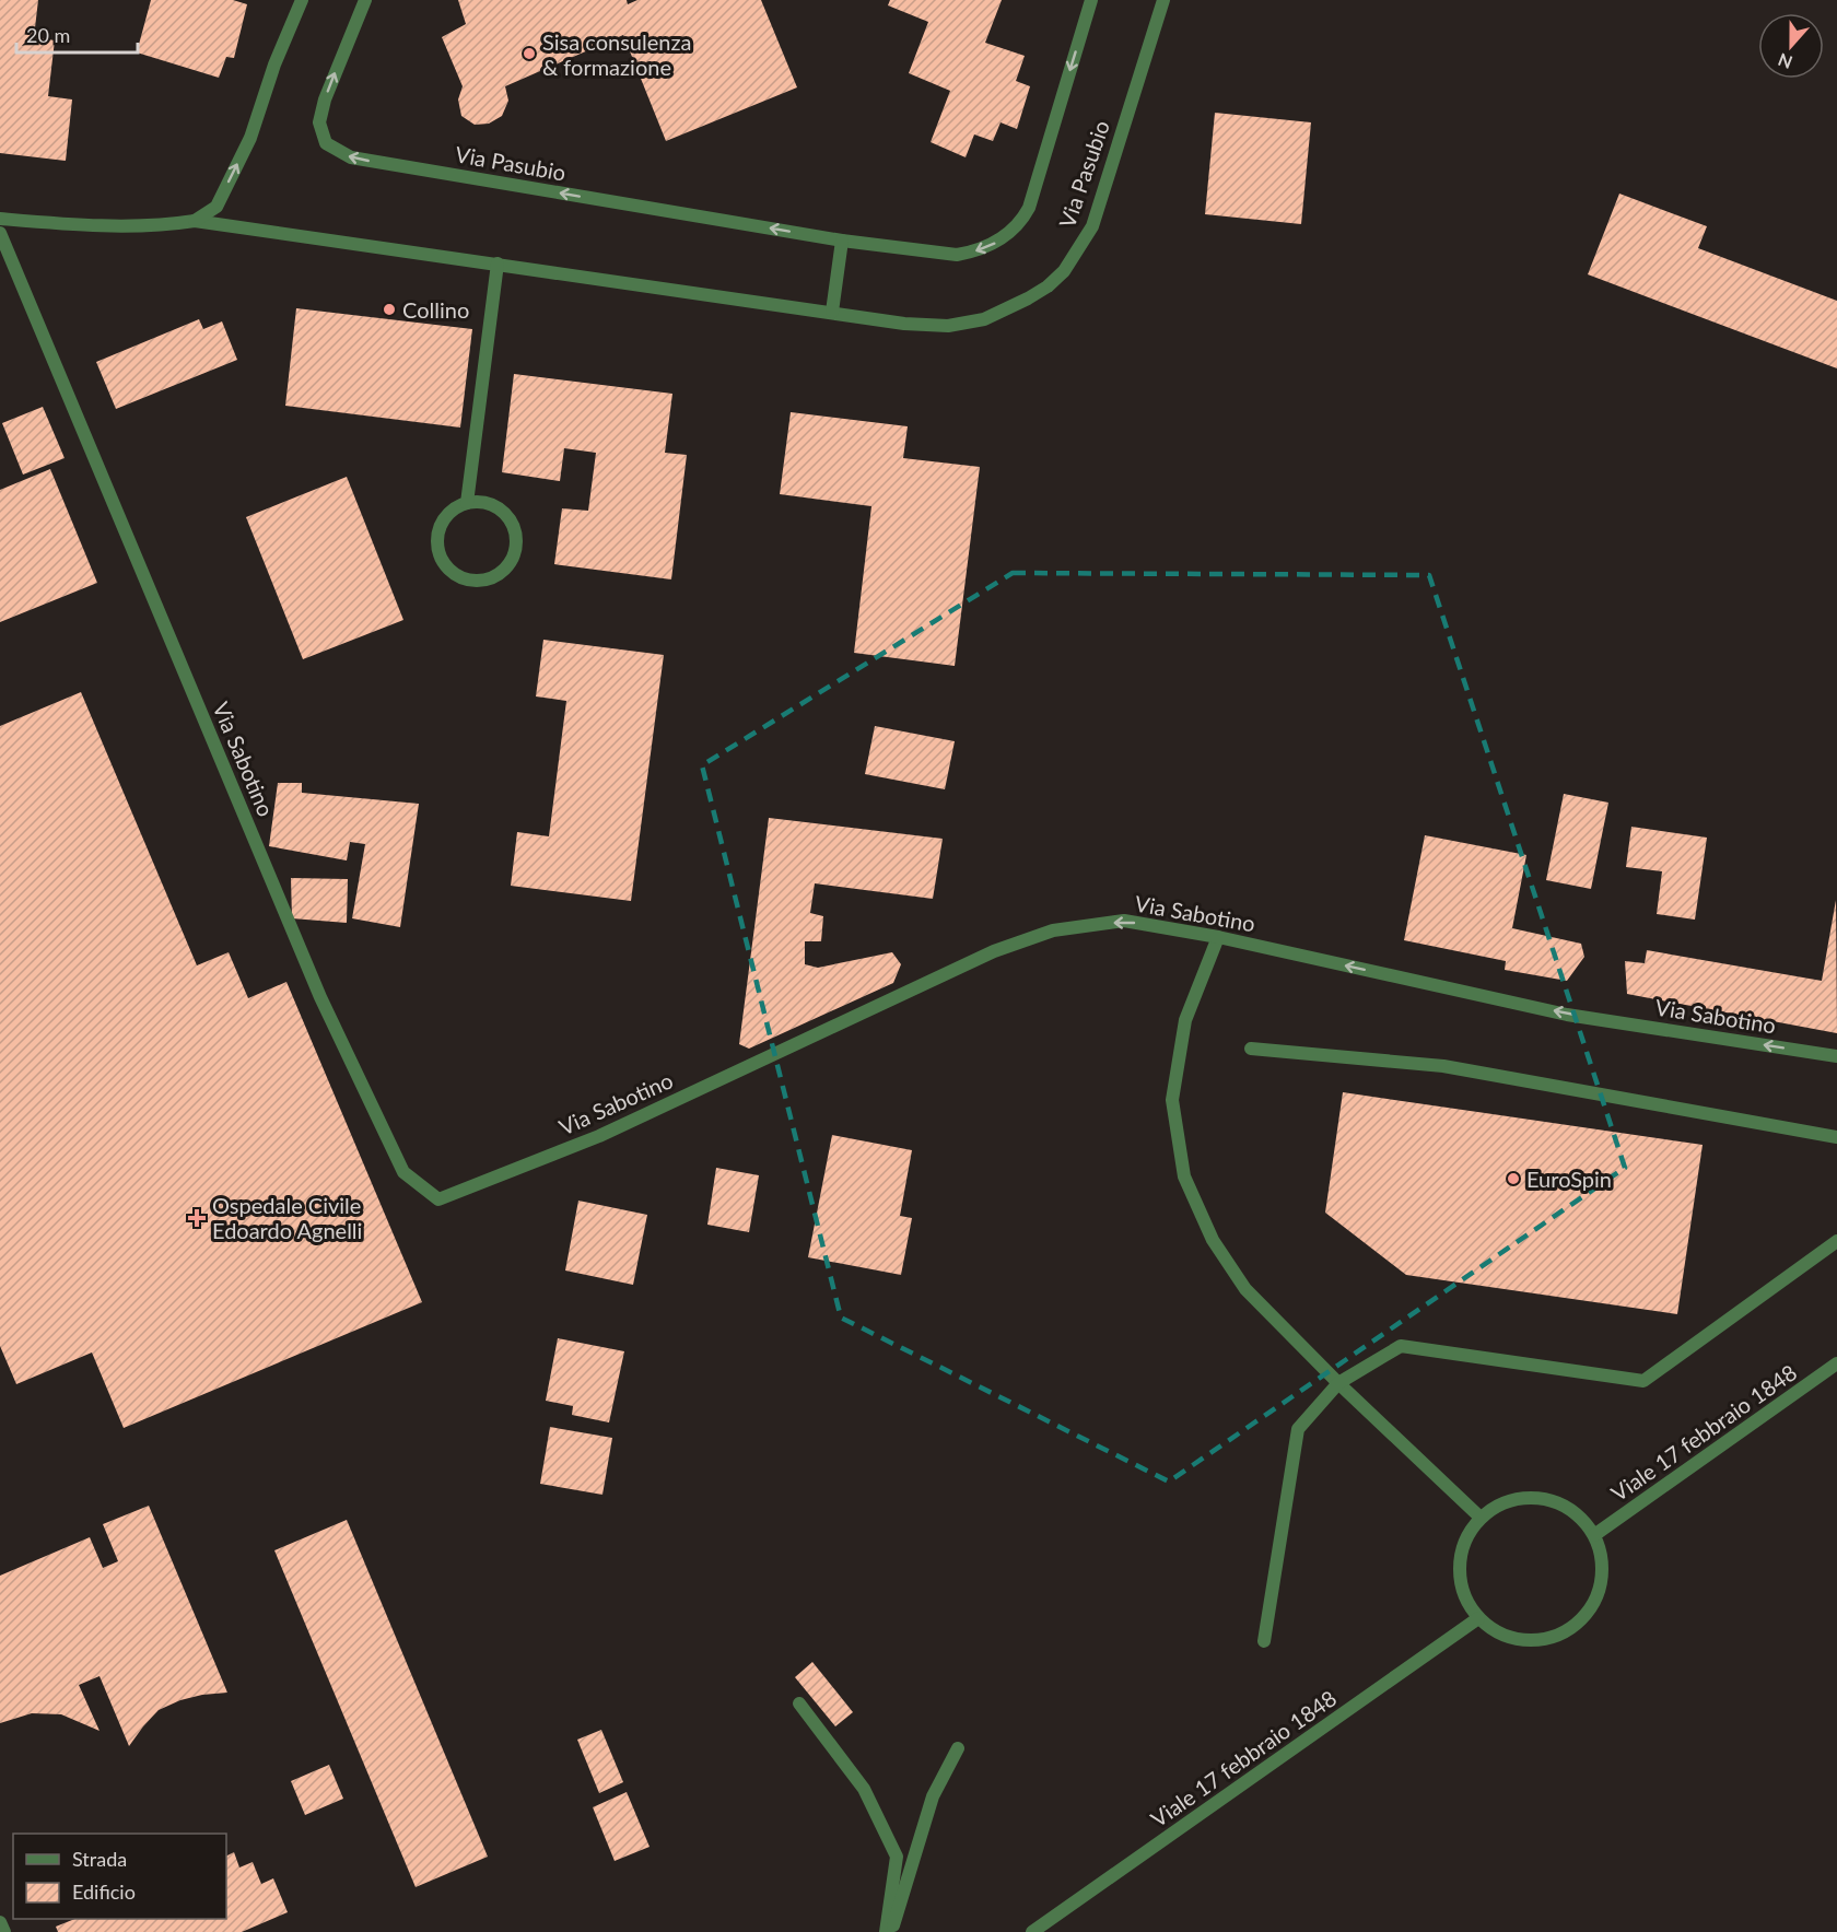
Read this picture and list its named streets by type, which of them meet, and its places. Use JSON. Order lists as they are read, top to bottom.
{
  "streets": {
    "street": ["Via Pasubio", "Via Sabotino", "Viale 17 febbraio 1848"]
  },
  "places": {
    "other": ["Sisa consulenza & formazione", "Collino", "EuroSpin"],
    "health": ["Ospedale Civile Edoardo Agnelli"]
  },
  "legend": ["Strada", "Edificio"],
  "scale_bar": "20 m",
  "north": "bottom"
}
